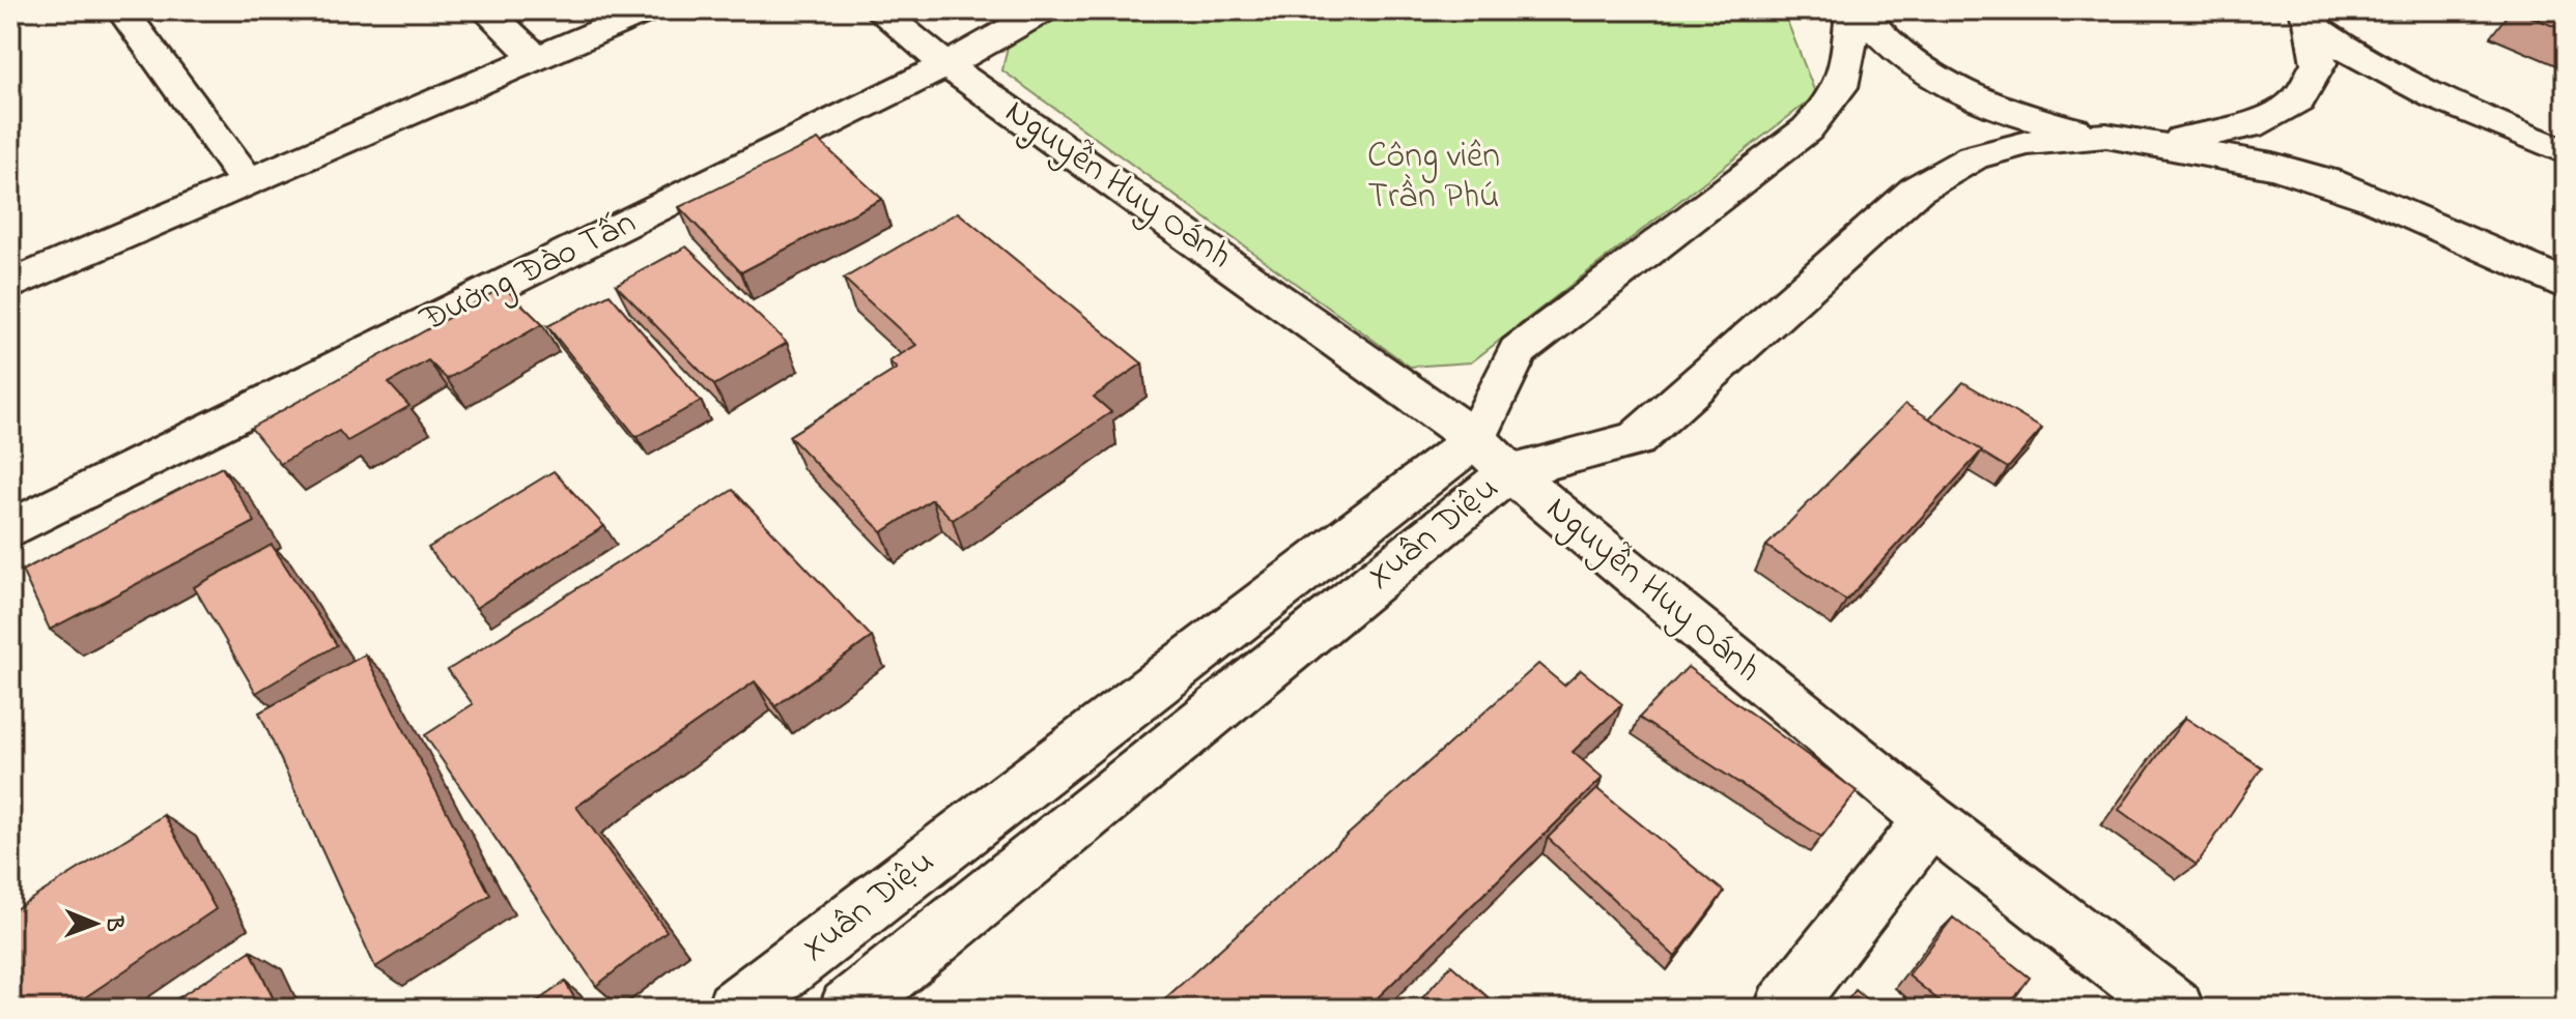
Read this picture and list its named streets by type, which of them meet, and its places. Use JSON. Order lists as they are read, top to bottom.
{
  "streets": {
    "street": ["Nguyễn Huy Oánh", "Đường Đào Tấn", "Xuân Diệu"]
  },
  "crossings": [
    ["Nguyễn Huy Oánh", "Đường Đào Tấn"],
    ["Nguyễn Huy Oánh", "Xuân Diệu"]
  ],
  "parks": ["Công viên Trần Phú"],
  "north": "right"
}
